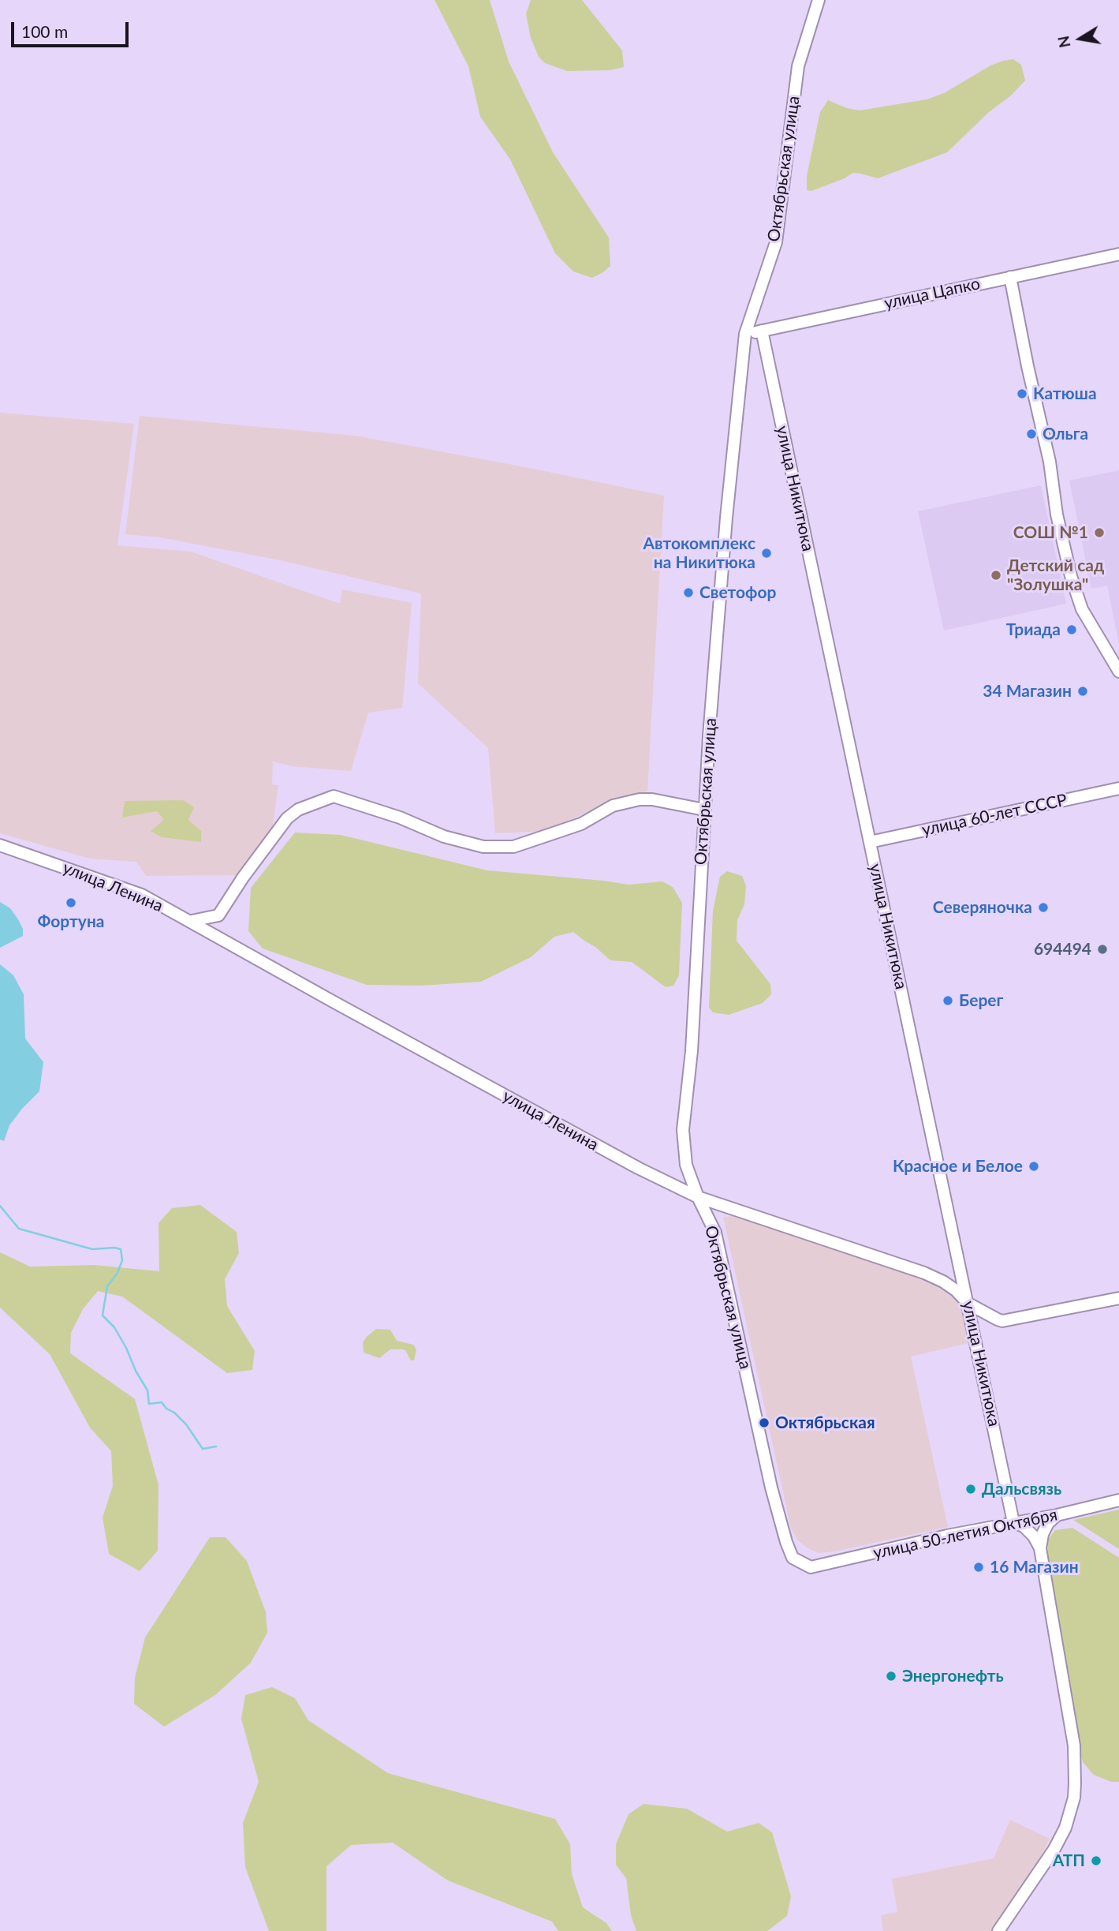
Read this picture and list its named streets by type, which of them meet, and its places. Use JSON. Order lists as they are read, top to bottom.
{
  "streets": {
    "street": [
      "Октябрьская улица",
      "улица Цапко",
      "улица Никитюка",
      "улица 60-лет СССР",
      "улица Ленина",
      "улица 50-летия Октября"
    ]
  },
  "crossings": [
    ["Октябрьская улица", "улица Цапко"],
    ["Октябрьская улица", "улица Ленина"],
    ["Октябрьская улица", "улица 50-летия Октября"],
    ["улица Цапко", "улица Никитюка"],
    ["улица Никитюка", "улица 60-лет СССР"],
    ["улица Никитюка", "улица Ленина"],
    ["улица Никитюка", "улица 50-летия Октября"]
  ],
  "places": [
    "Катюша",
    "Ольга",
    "СОШ №1",
    "Автокомплекс на Никитюка",
    "Детский сад \"Золушка\"",
    "Светофор",
    "Триада",
    "34 Магазин",
    "Фортуна",
    "Северяночка",
    "694494",
    "Берег",
    "Красное и Белое",
    "Октябрьская",
    "Дальсвязь",
    "16 Магазин",
    "Энергонефть",
    "АТП"
  ],
  "scale_bar": "100 m",
  "north": "left"
}
